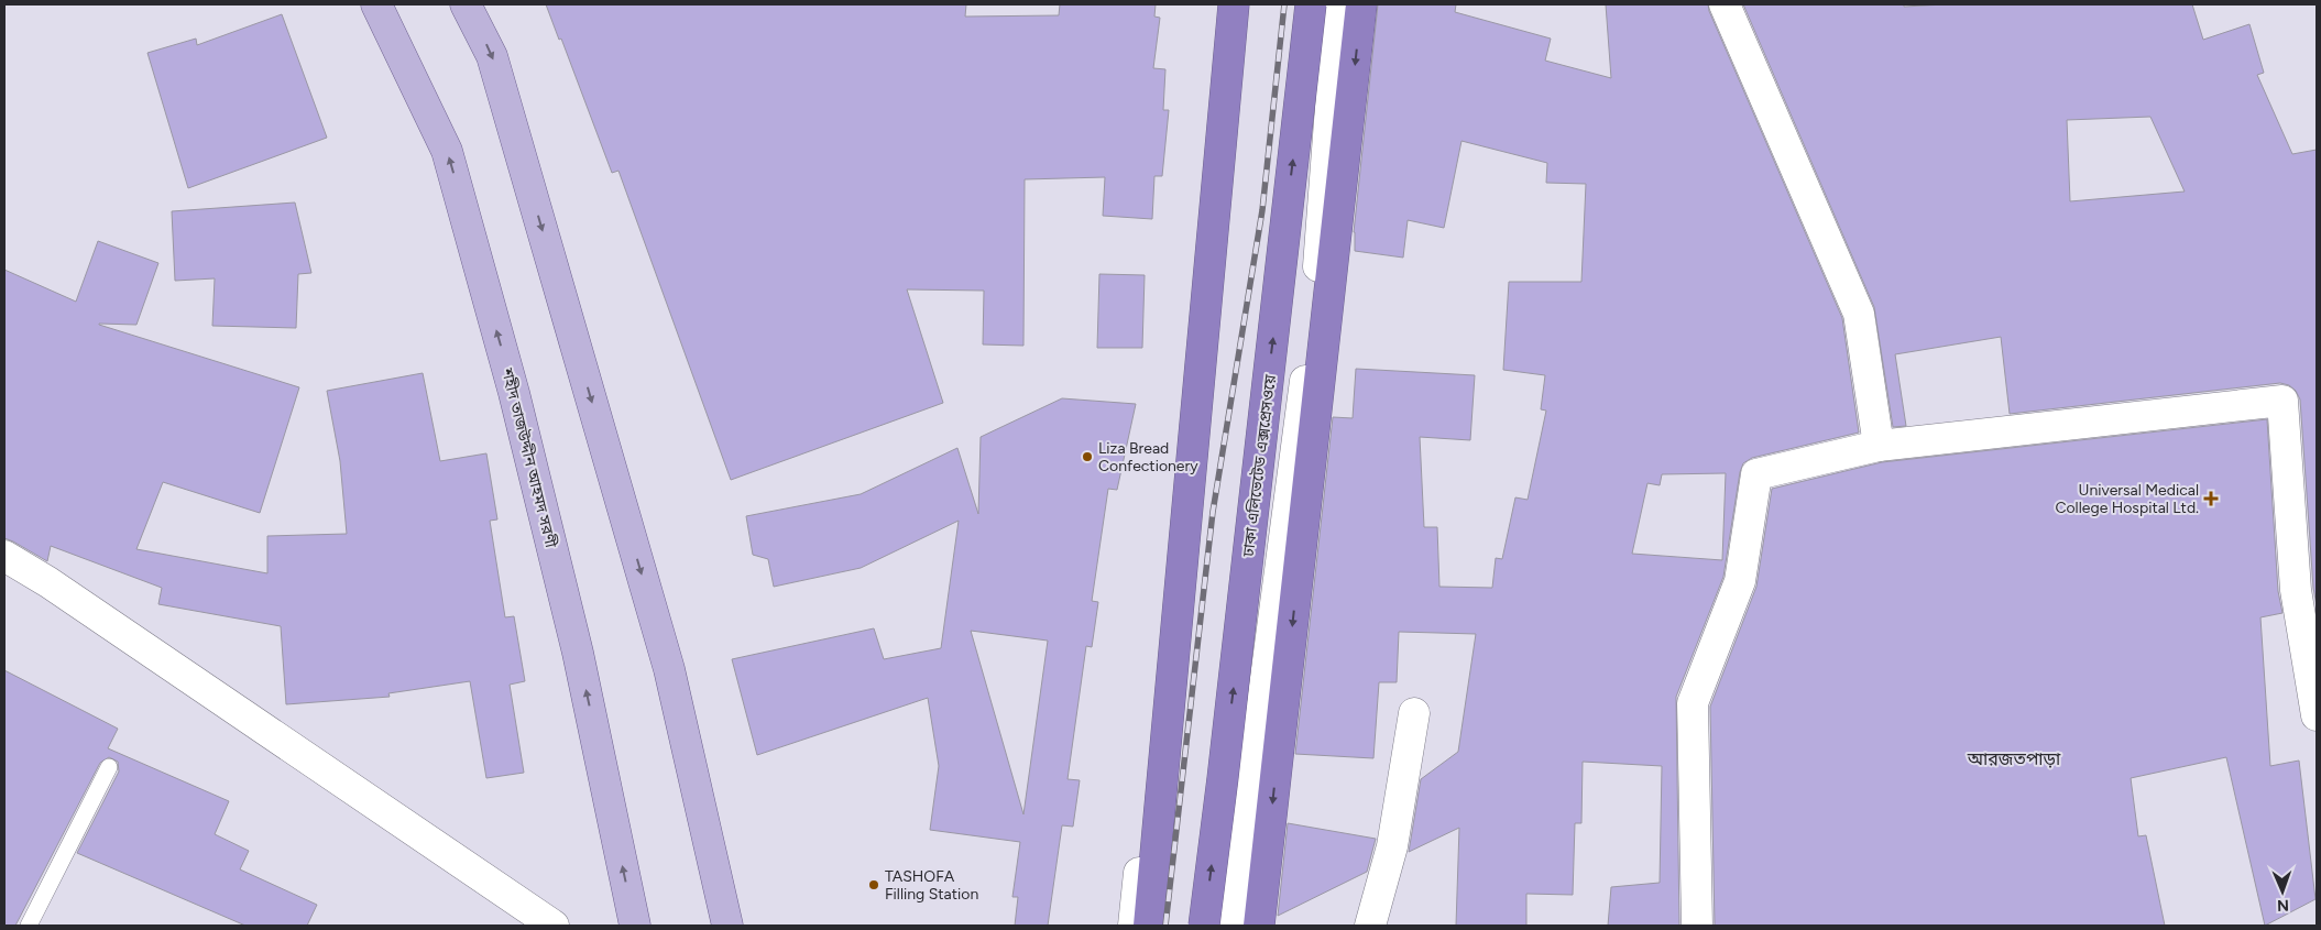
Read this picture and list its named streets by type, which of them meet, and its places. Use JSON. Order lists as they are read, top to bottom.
{
  "streets": {
    "highway": ["ঢাকা এলিভেটেড এক্সপ্রেসওয়ে"],
    "main road": ["শহীদ তাজউদ্দীন আহমদ সরণী"]
  },
  "districts": ["আরজতপাড়া"],
  "places": {
    "other": ["Liza Bread Confectionery", "TASHOFA Filling Station"],
    "health": ["Universal Medical College Hospital Ltd."]
  },
  "north": "bottom"
}
